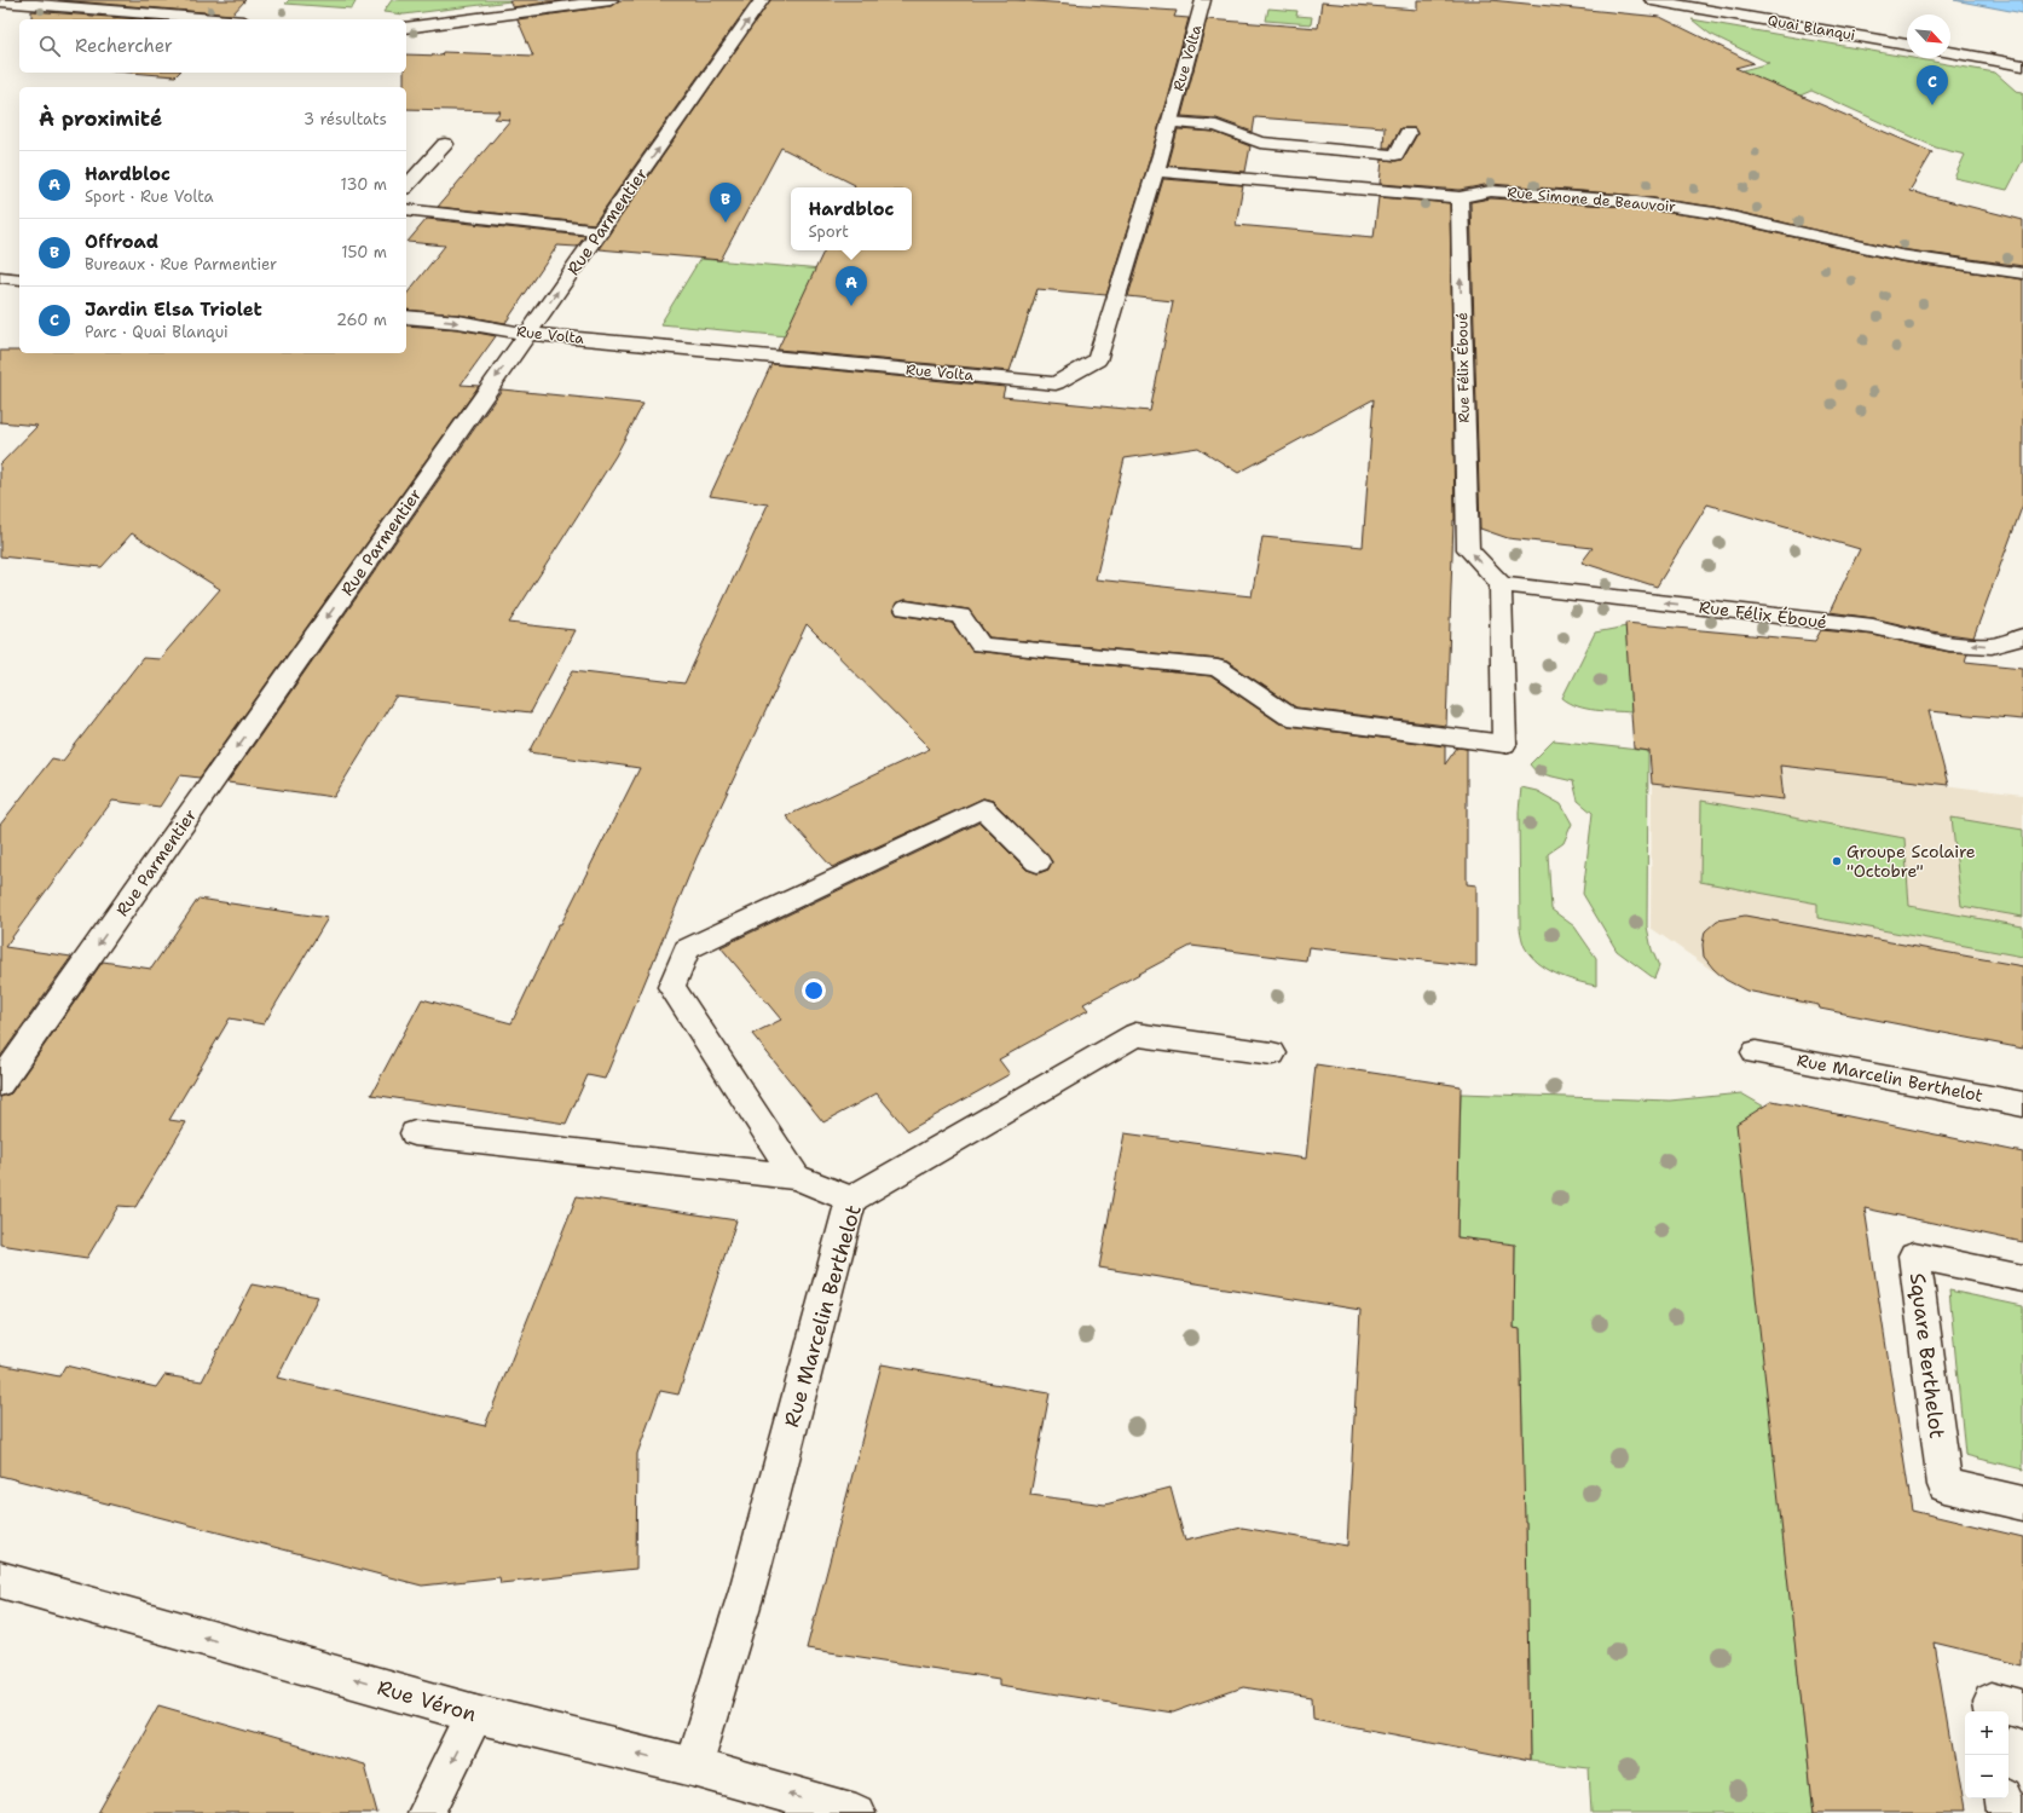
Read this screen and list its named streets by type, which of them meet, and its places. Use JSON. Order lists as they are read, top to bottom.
{
  "streets": {
    "street": [
      "Quai Blanqui",
      "Rue Volta",
      "Rue Simone de Beauvoir",
      "Rue Parmentier",
      "Rue Félix Éboué",
      "Rue Marcelin Berthelot",
      "Square Berthelot",
      "Rue Véron"
    ]
  },
  "crossings": [
    ["Rue Volta", "Rue Simone de Beauvoir"],
    ["Rue Volta", "Rue Parmentier"],
    ["Rue Simone de Beauvoir", "Rue Félix Éboué"],
    ["Rue Marcelin Berthelot", "Rue Véron"]
  ],
  "one_way": ["Rue Véron"],
  "places": ["Groupe Scolaire \"Octobre\""],
  "north": "bottom right",
  "page": {
    "search": "Rechercher",
    "pins": ["C", "B", "A"],
    "heading": ["À proximité", "3 résultats"],
    "list": [
      {
        "mark": "A",
        "name": "Hardbloc",
        "note": "Sport · Rue Volta",
        "value": "130 m"
      },
      {
        "mark": "B",
        "name": "Offroad",
        "note": "Bureaux · Rue Parmentier",
        "value": "150 m"
      },
      {
        "mark": "C",
        "name": "Jardin Elsa Triolet",
        "note": "Parc · Quai Blanqui",
        "value": "260 m"
      }
    ],
    "popup": ["Hardbloc", "Sport"],
    "map_buttons": ["+", "−"]
  }
}
